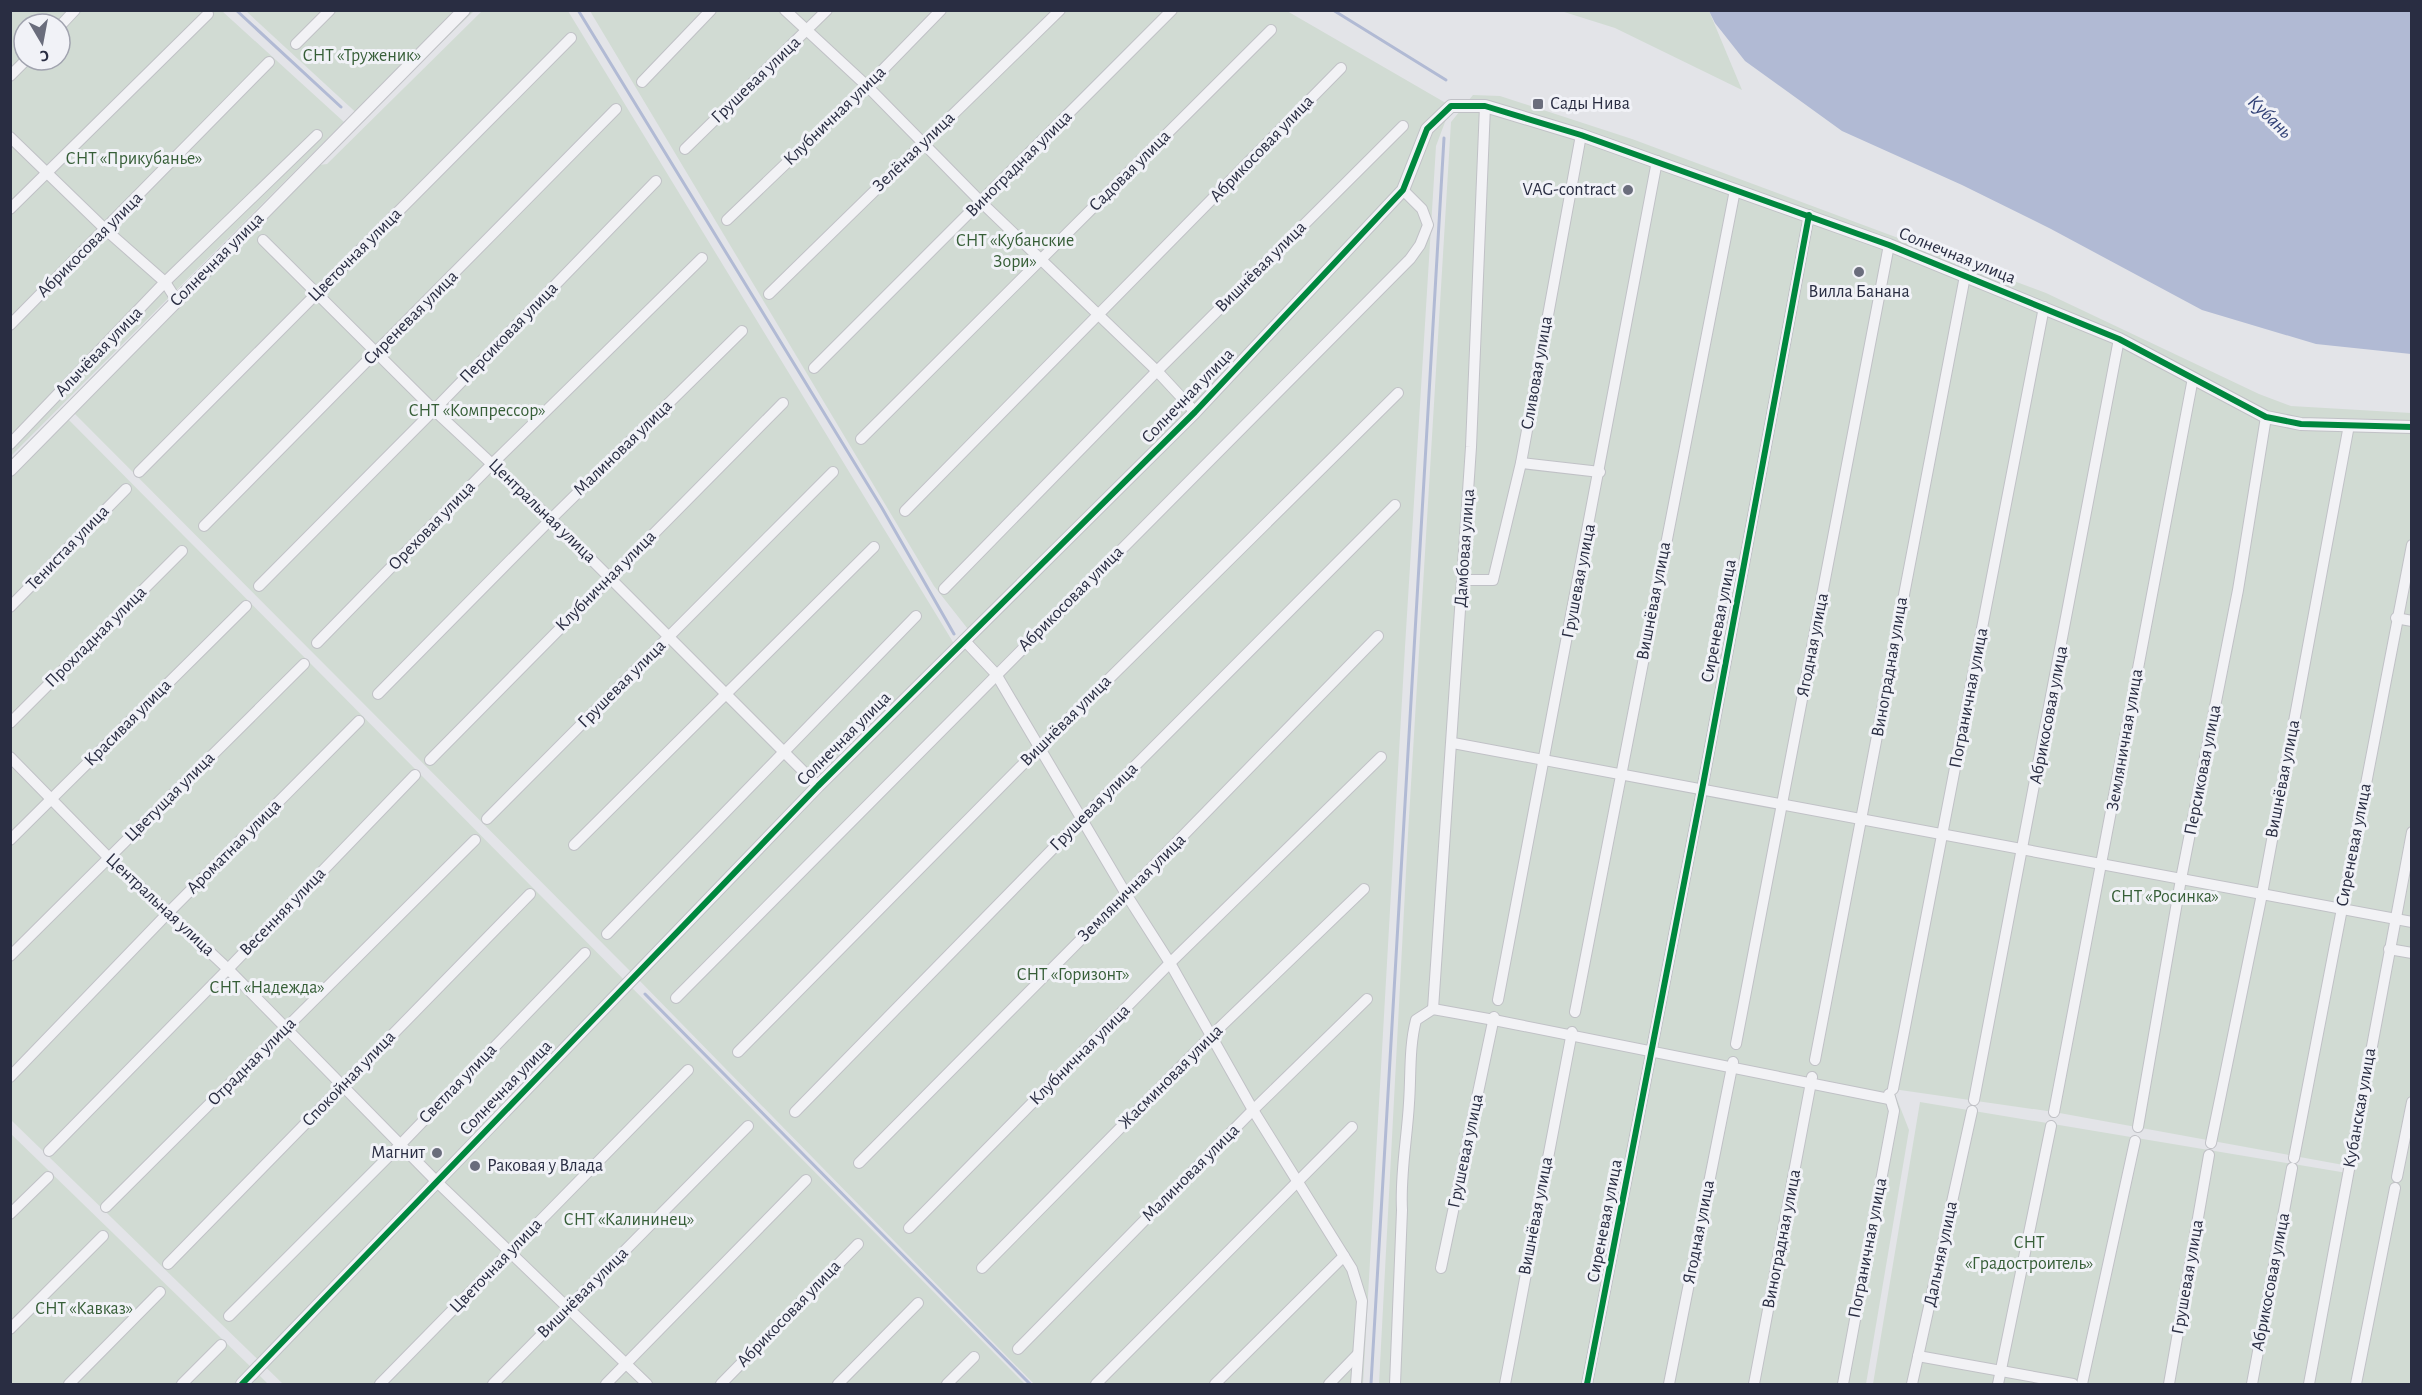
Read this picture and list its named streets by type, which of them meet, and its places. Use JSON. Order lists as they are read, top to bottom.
{
  "streets": {
    "street": [
      "Грушевая улица",
      "Клубничная улица",
      "Абрикосовая улица",
      "Зелёная улица",
      "Виноградная улица",
      "Садовая улица",
      "Цветочная улица",
      "Солнечная улица",
      "Вишнёвая улица",
      "Сиреневая улица",
      "Персиковая улица",
      "Алычёвая улица",
      "Сливовая улица",
      "Малиновая улица",
      "Центральная улица",
      "Ореховая улица",
      "Тенистая улица",
      "Дамбовая улица",
      "Прохладная улица",
      "Ягодная улица",
      "Пограничная улица",
      "Красивая улица",
      "Земляничная улица",
      "Цветущая улица",
      "Ароматная улица",
      "Весенняя улица",
      "Отрадная улица",
      "Жасминовая улица",
      "Спокойная улица",
      "Светлая улица",
      "Кубанская улица",
      "Дальняя улица"
    ]
  },
  "crossings": [
    ["Грушевая улица", "Солнечная улица"],
    ["Грушевая улица", "Центральная улица"],
    ["Клубничная улица", "Центральная улица"],
    ["Абрикосовая улица", "Солнечная улица"],
    ["Абрикосовая улица", "Сиреневая улица"],
    ["Абрикосовая улица", "Дальняя улица"],
    ["Виноградная улица", "Солнечная улица"],
    ["Цветочная улица", "Центральная улица"],
    ["Солнечная улица", "Вишнёвая улица"],
    ["Солнечная улица", "Сиреневая улица"],
    ["Солнечная улица", "Персиковая улица"],
    ["Солнечная улица", "Сливовая улица"],
    ["Солнечная улица", "Центральная улица"],
    ["Солнечная улица", "Дамбовая улица"],
    ["Солнечная улица", "Ягодная улица"],
    ["Солнечная улица", "Пограничная улица"],
    ["Солнечная улица", "Земляничная улица"],
    ["Вишнёвая улица", "Центральная улица"],
    ["Сиреневая улица", "Центральная улица"],
    ["Персиковая улица", "Центральная улица"],
    ["Сливовая улица", "Дамбовая улица"],
    ["Малиновая улица", "Центральная улица"],
    ["Центральная улица", "Ореховая улица"],
    ["Центральная улица", "Красивая улица"],
    ["Центральная улица", "Цветущая улица"],
    ["Центральная улица", "Ароматная улица"],
    ["Центральная улица", "Весенняя улица"],
    ["Центральная улица", "Отрадная улица"],
    ["Центральная улица", "Спокойная улица"],
    ["Центральная улица", "Светлая улица"]
  ],
  "water": ["Кубань"],
  "parks": [
    "СНТ «Труженик»",
    "СНТ «Прикубанье»",
    "СНТ «Кубанские Зори»",
    "СНТ «Компрессор»",
    "СНТ «Росинка»",
    "СНТ «Горизонт»",
    "СНТ «Надежда»",
    "СНТ «Калининец»",
    "СНТ «Градостроитель»",
    "СНТ «Кавказ»"
  ],
  "places": {
    "transit": ["Сады Нива"],
    "other": [
      "VAG-contract",
      "Вилла Банана",
      "Магнит",
      "Раковая у Влада"
    ]
  },
  "north": "bottom"
}
